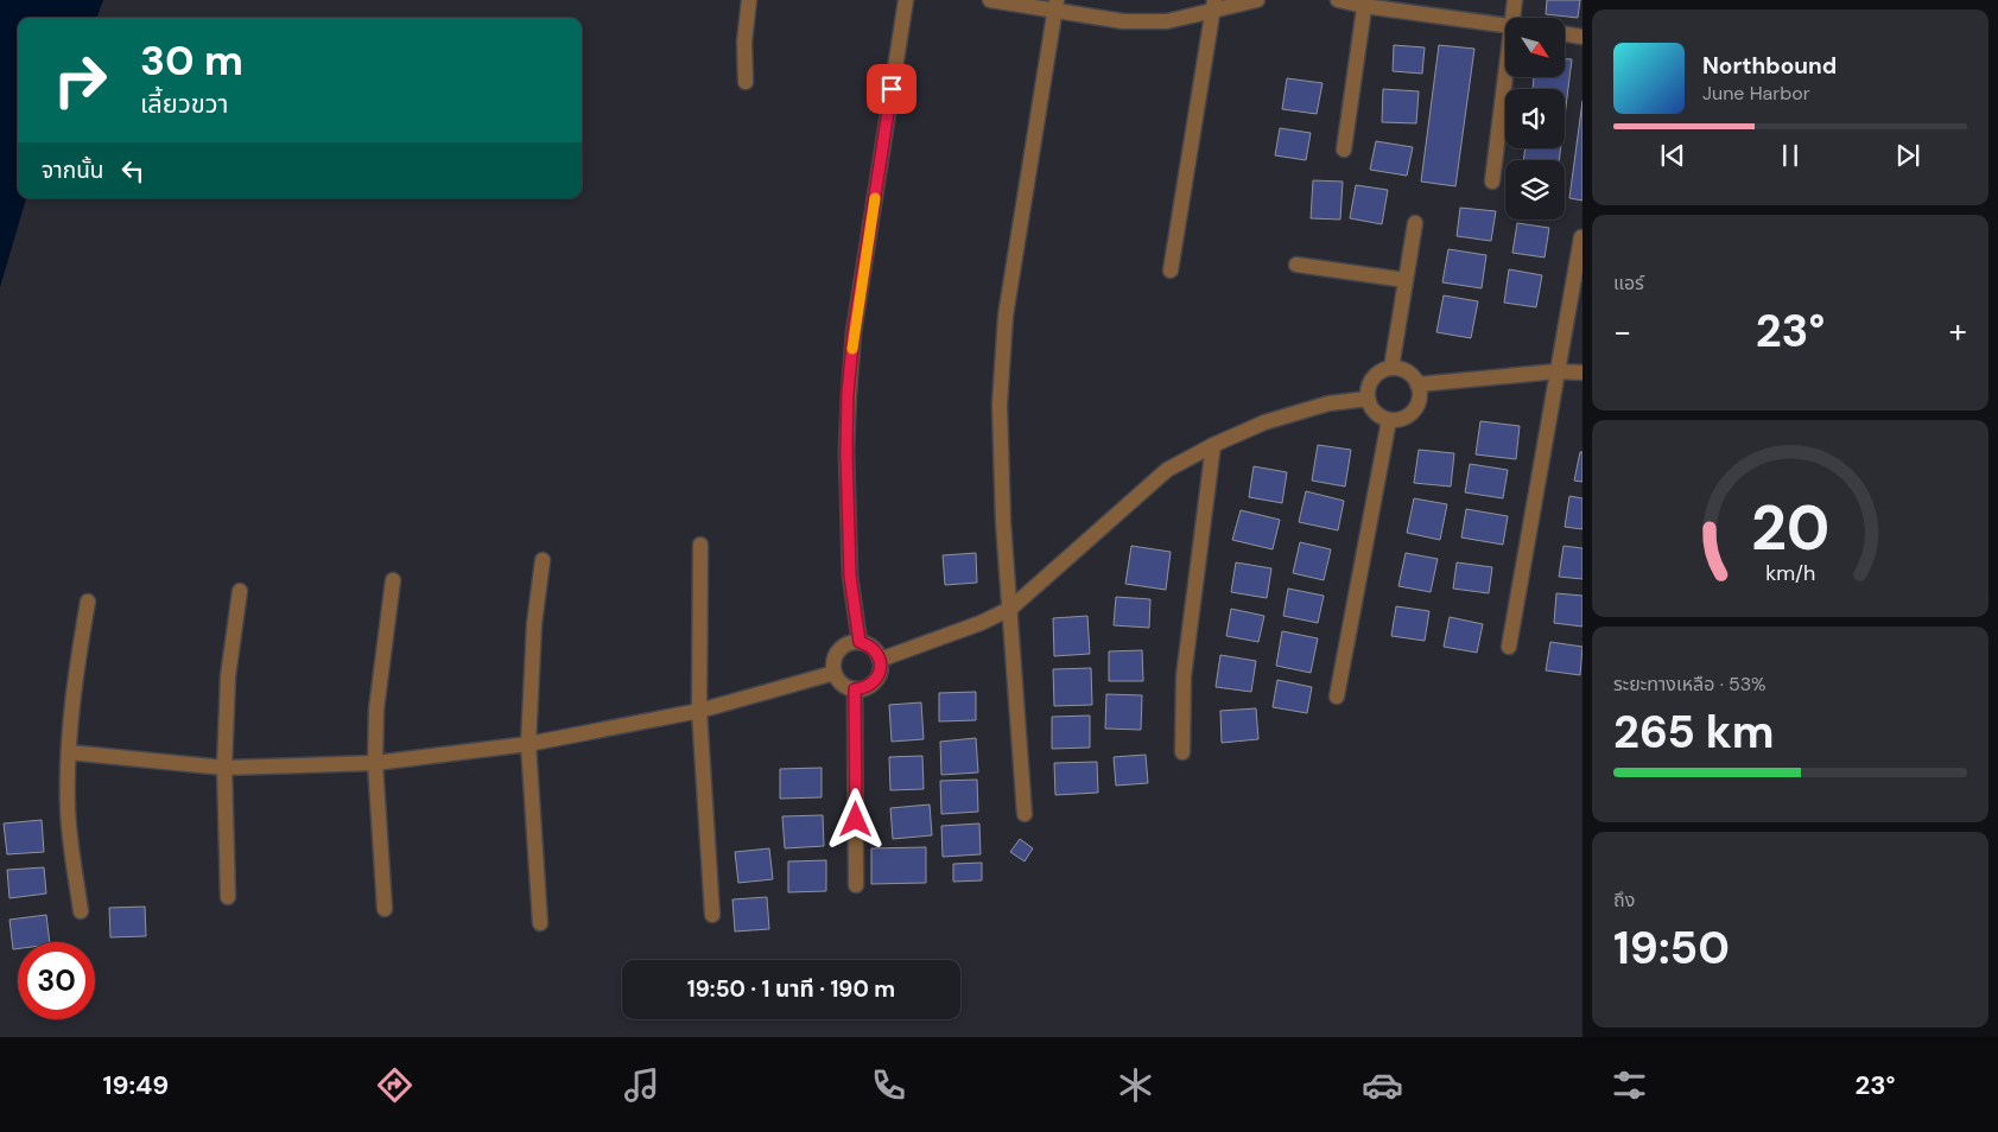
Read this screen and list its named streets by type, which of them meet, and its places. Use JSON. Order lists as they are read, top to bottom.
{
  "north": "bottom right",
  "page": {
    "turn": ["30 m", "เลี้ยวขวา"],
    "song": ["Northbound", "June Harbor"],
    "then": "จากนั้น",
    "tile": [
      "แอร์",
      ["ระยะทางเหลือ · 53%", "265 km"],
      ["ถึง", "19:50"]
    ],
    "heat": ["−", "23°", "+"],
    "limit": "30",
    "trip": "19:50 · 1 นาที · 190 m",
    "tabs": ["19:49", "23°"],
    "gauge": ["20", "km/h"]
  }
}
